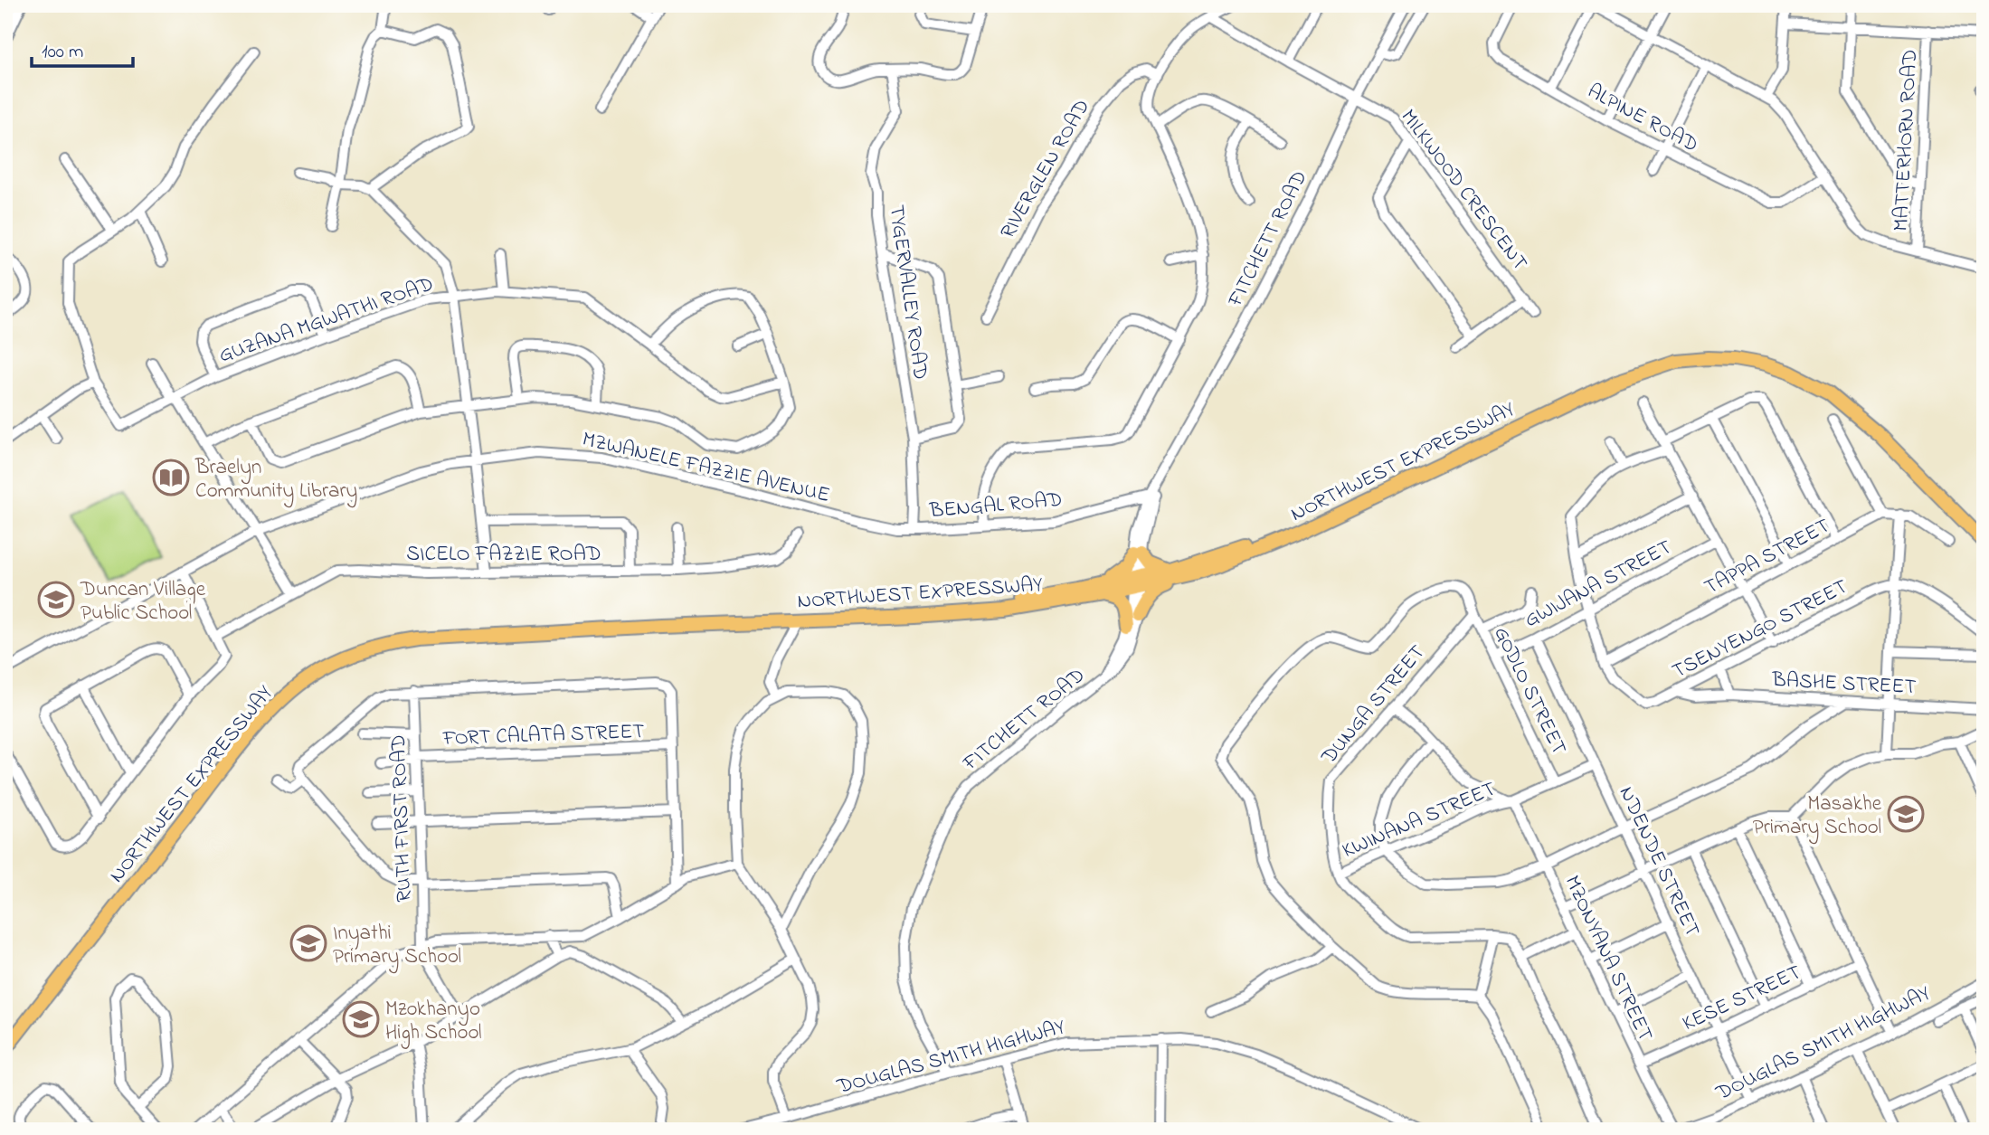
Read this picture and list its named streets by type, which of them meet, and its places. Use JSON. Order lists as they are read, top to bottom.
{
  "streets": {
    "main road": ["NORTHWEST EXPRESSWAY"],
    "street": [
      "ALPINE ROAD",
      "MATTERHORN ROAD",
      "RIVERGLEN ROAD",
      "MILKWOOD CRESCENT",
      "FITCHETT ROAD",
      "TYGERVALLEY ROAD",
      "GUZANA MGWATHI ROAD",
      "MZWANELE FAZZIE AVENUE",
      "BENGAL ROAD",
      "SICELO FAZZIE ROAD",
      "TAPPA STREET",
      "GWIJANA STREET",
      "TSENYENGO STREET",
      "BASHE STREET",
      "GODLO STREET",
      "DUNGA STREET",
      "FORT CALATA STREET",
      "RUTH FIRST ROAD",
      "KWINANA STREET",
      "NDENDE STREET",
      "MZONYANA STREET",
      "KESE STREET",
      "DOUGLAS SMITH HIGHWAY"
    ]
  },
  "crossings": [
    ["MILKWOOD CRESCENT", "FITCHETT ROAD"],
    ["FITCHETT ROAD", "NORTHWEST EXPRESSWAY"],
    ["FITCHETT ROAD", "BENGAL ROAD"],
    ["FITCHETT ROAD", "DOUGLAS SMITH HIGHWAY"],
    ["TYGERVALLEY ROAD", "MZWANELE FAZZIE AVENUE"],
    ["TYGERVALLEY ROAD", "BENGAL ROAD"],
    ["MZWANELE FAZZIE AVENUE", "BENGAL ROAD"],
    ["TAPPA STREET", "TSENYENGO STREET"],
    ["GWIJANA STREET", "GODLO STREET"],
    ["GWIJANA STREET", "NDENDE STREET"],
    ["TSENYENGO STREET", "BASHE STREET"],
    ["GODLO STREET", "DUNGA STREET"],
    ["GODLO STREET", "KWINANA STREET"],
    ["DUNGA STREET", "KWINANA STREET"],
    ["FORT CALATA STREET", "RUTH FIRST ROAD"],
    ["KWINANA STREET", "NDENDE STREET"],
    ["KWINANA STREET", "MZONYANA STREET"],
    ["NDENDE STREET", "KESE STREET"],
    ["NDENDE STREET", "DOUGLAS SMITH HIGHWAY"],
    ["MZONYANA STREET", "KESE STREET"],
    ["MZONYANA STREET", "DOUGLAS SMITH HIGHWAY"]
  ],
  "places": {
    "library": ["Braelyn Community Library"],
    "school or university": [
      "Duncan Village Public School",
      "Masakhe Primary School",
      "Inyathi Primary School",
      "Mzokhanyo High School"
    ]
  },
  "scale_bar": "100 m"
}
